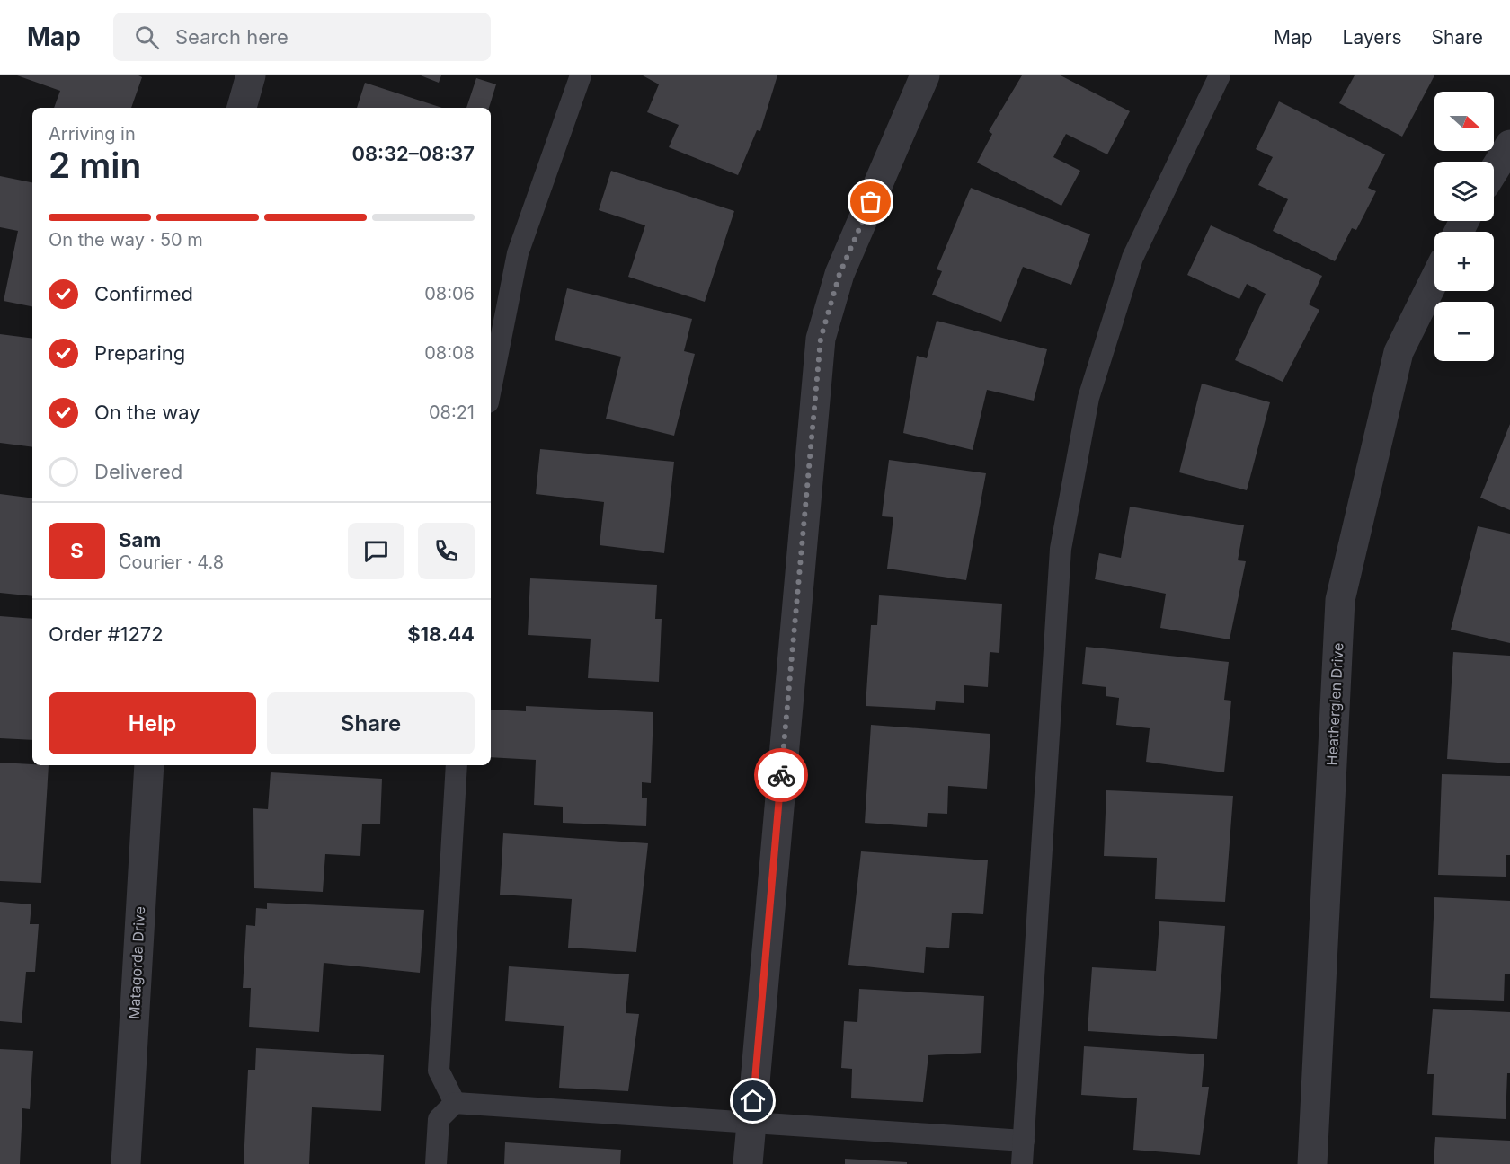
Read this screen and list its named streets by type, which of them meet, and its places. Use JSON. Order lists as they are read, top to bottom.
{
  "streets": {
    "street": ["Heatherglen Drive", "Matagorda Drive"]
  },
  "north": "right",
  "page": {
    "header": "Map",
    "search": "Search here",
    "nav": ["Map", "Layers", "Share"],
    "map_buttons": ["+", "−"],
    "heading": ["2 min", "Arriving in", "08:32–08:37"],
    "panel": [
      "Sam",
      "Courier · 4.8",
      "Order #1272",
      "$18.44"
    ],
    "bar": "On the way · 50 m",
    "list": [
      ["Confirmed", "08:06"],
      ["Preparing", "08:08"],
      ["On the way", "08:21"],
      "Delivered"
    ],
    "round": "S",
    "buttons": ["Help", "Share"]
  }
}
